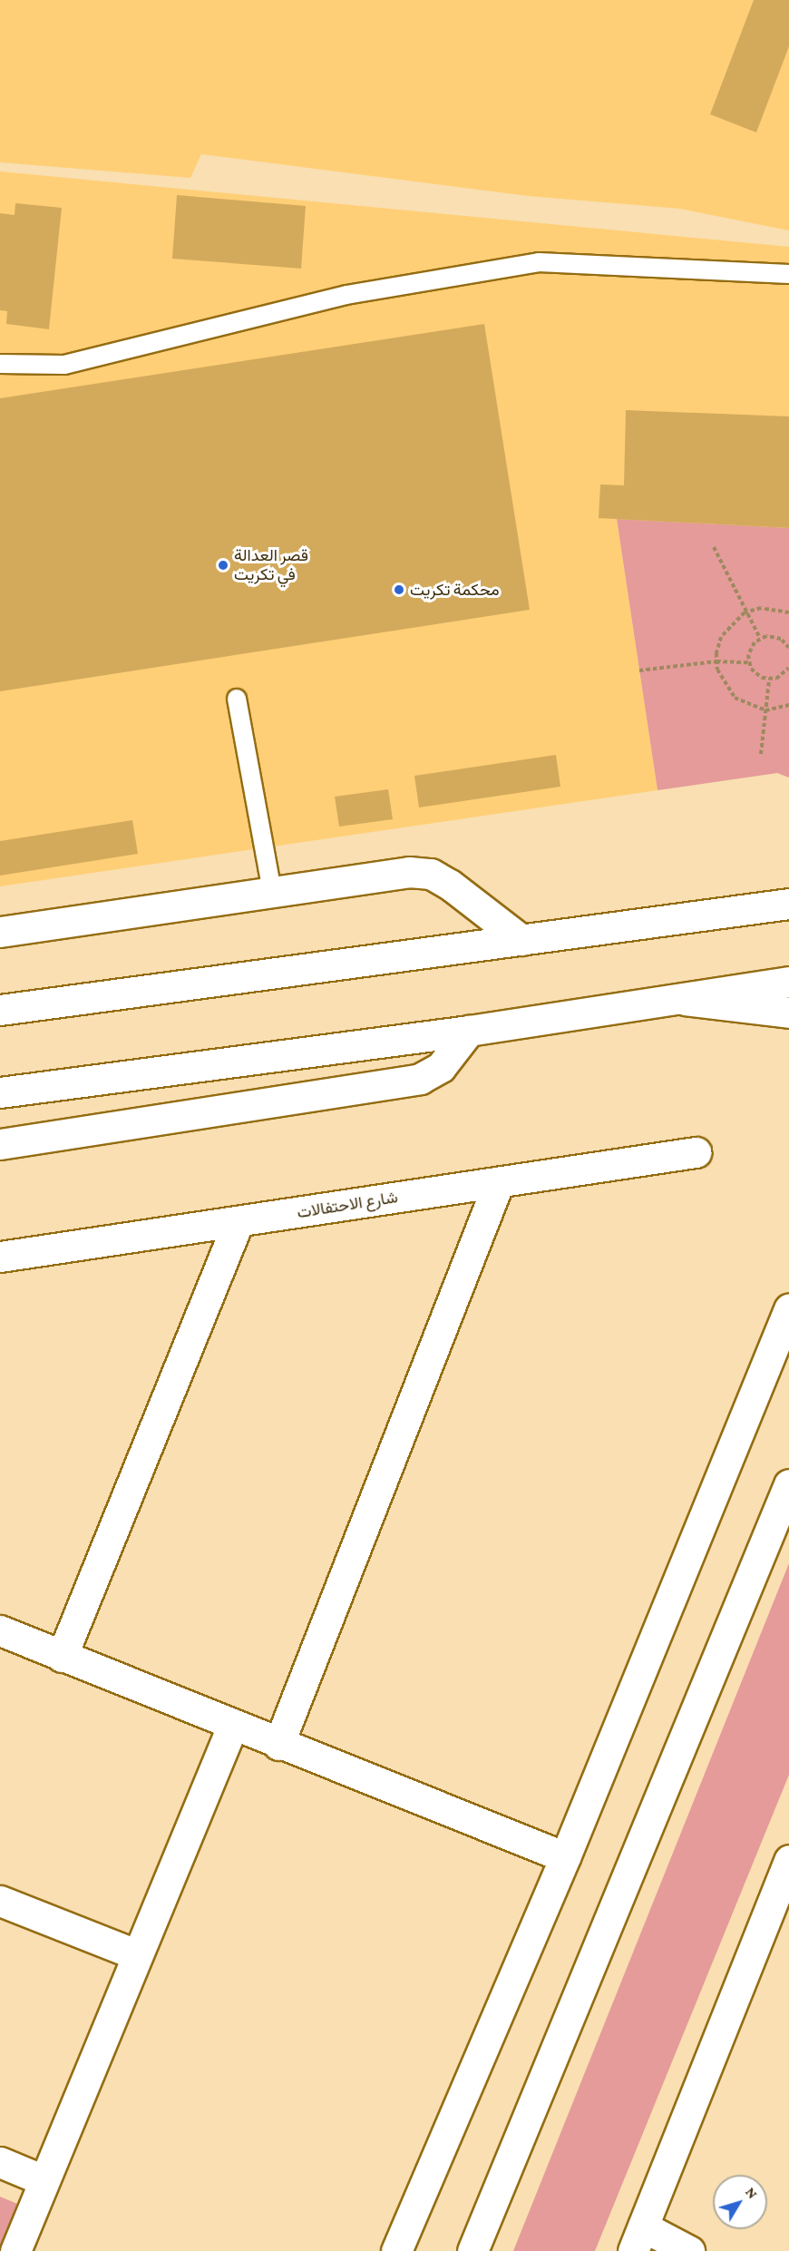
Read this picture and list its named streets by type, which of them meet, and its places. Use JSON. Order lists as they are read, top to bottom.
{
  "streets": {
    "street": ["شارع الاحتفالات"]
  },
  "places": ["قصر العدالة في تكريت", "محكمة تكريت"],
  "north": "top right"
}
